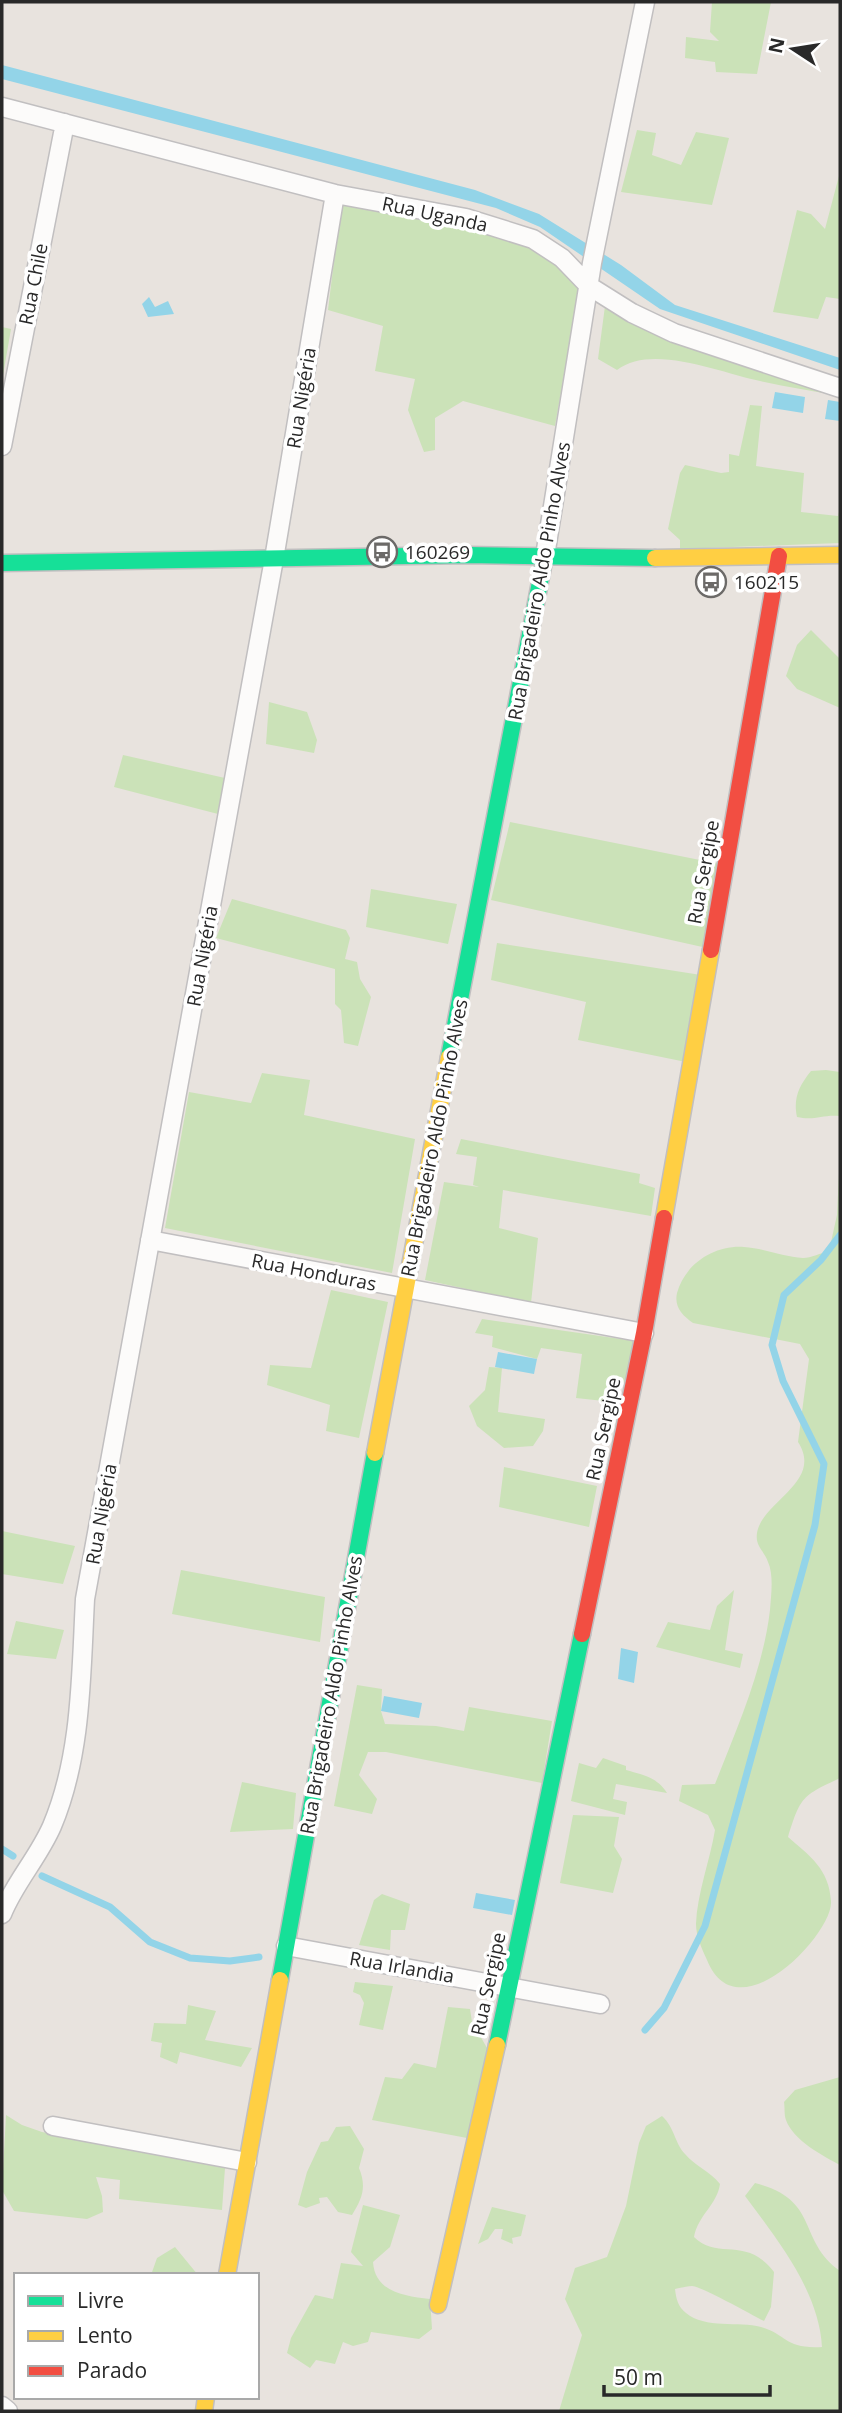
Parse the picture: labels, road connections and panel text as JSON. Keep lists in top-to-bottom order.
{
  "streets": {
    "street": [
      "Rua Uganda",
      "Rua Chile",
      "Rua Nigéria",
      "Rua Brigadeiro Aldo Pinho Alves",
      "Rua Sergipe",
      "Rua Honduras",
      "Rua Irlandia"
    ]
  },
  "crossings": [
    ["Rua Uganda", "Rua Chile"],
    ["Rua Uganda", "Rua Nigéria"],
    ["Rua Uganda", "Rua Brigadeiro Aldo Pinho Alves"],
    ["Rua Nigéria", "Rua Honduras"],
    ["Rua Brigadeiro Aldo Pinho Alves", "Rua Honduras"],
    ["Rua Brigadeiro Aldo Pinho Alves", "Rua Irlandia"],
    ["Rua Sergipe", "Rua Honduras"],
    ["Rua Sergipe", "Rua Irlandia"]
  ],
  "places": {
    "bus stop": ["160269", "160215"]
  },
  "legend": ["Livre", "Lento", "Parado"],
  "scale_bar": "50 m",
  "north": "left"
}
